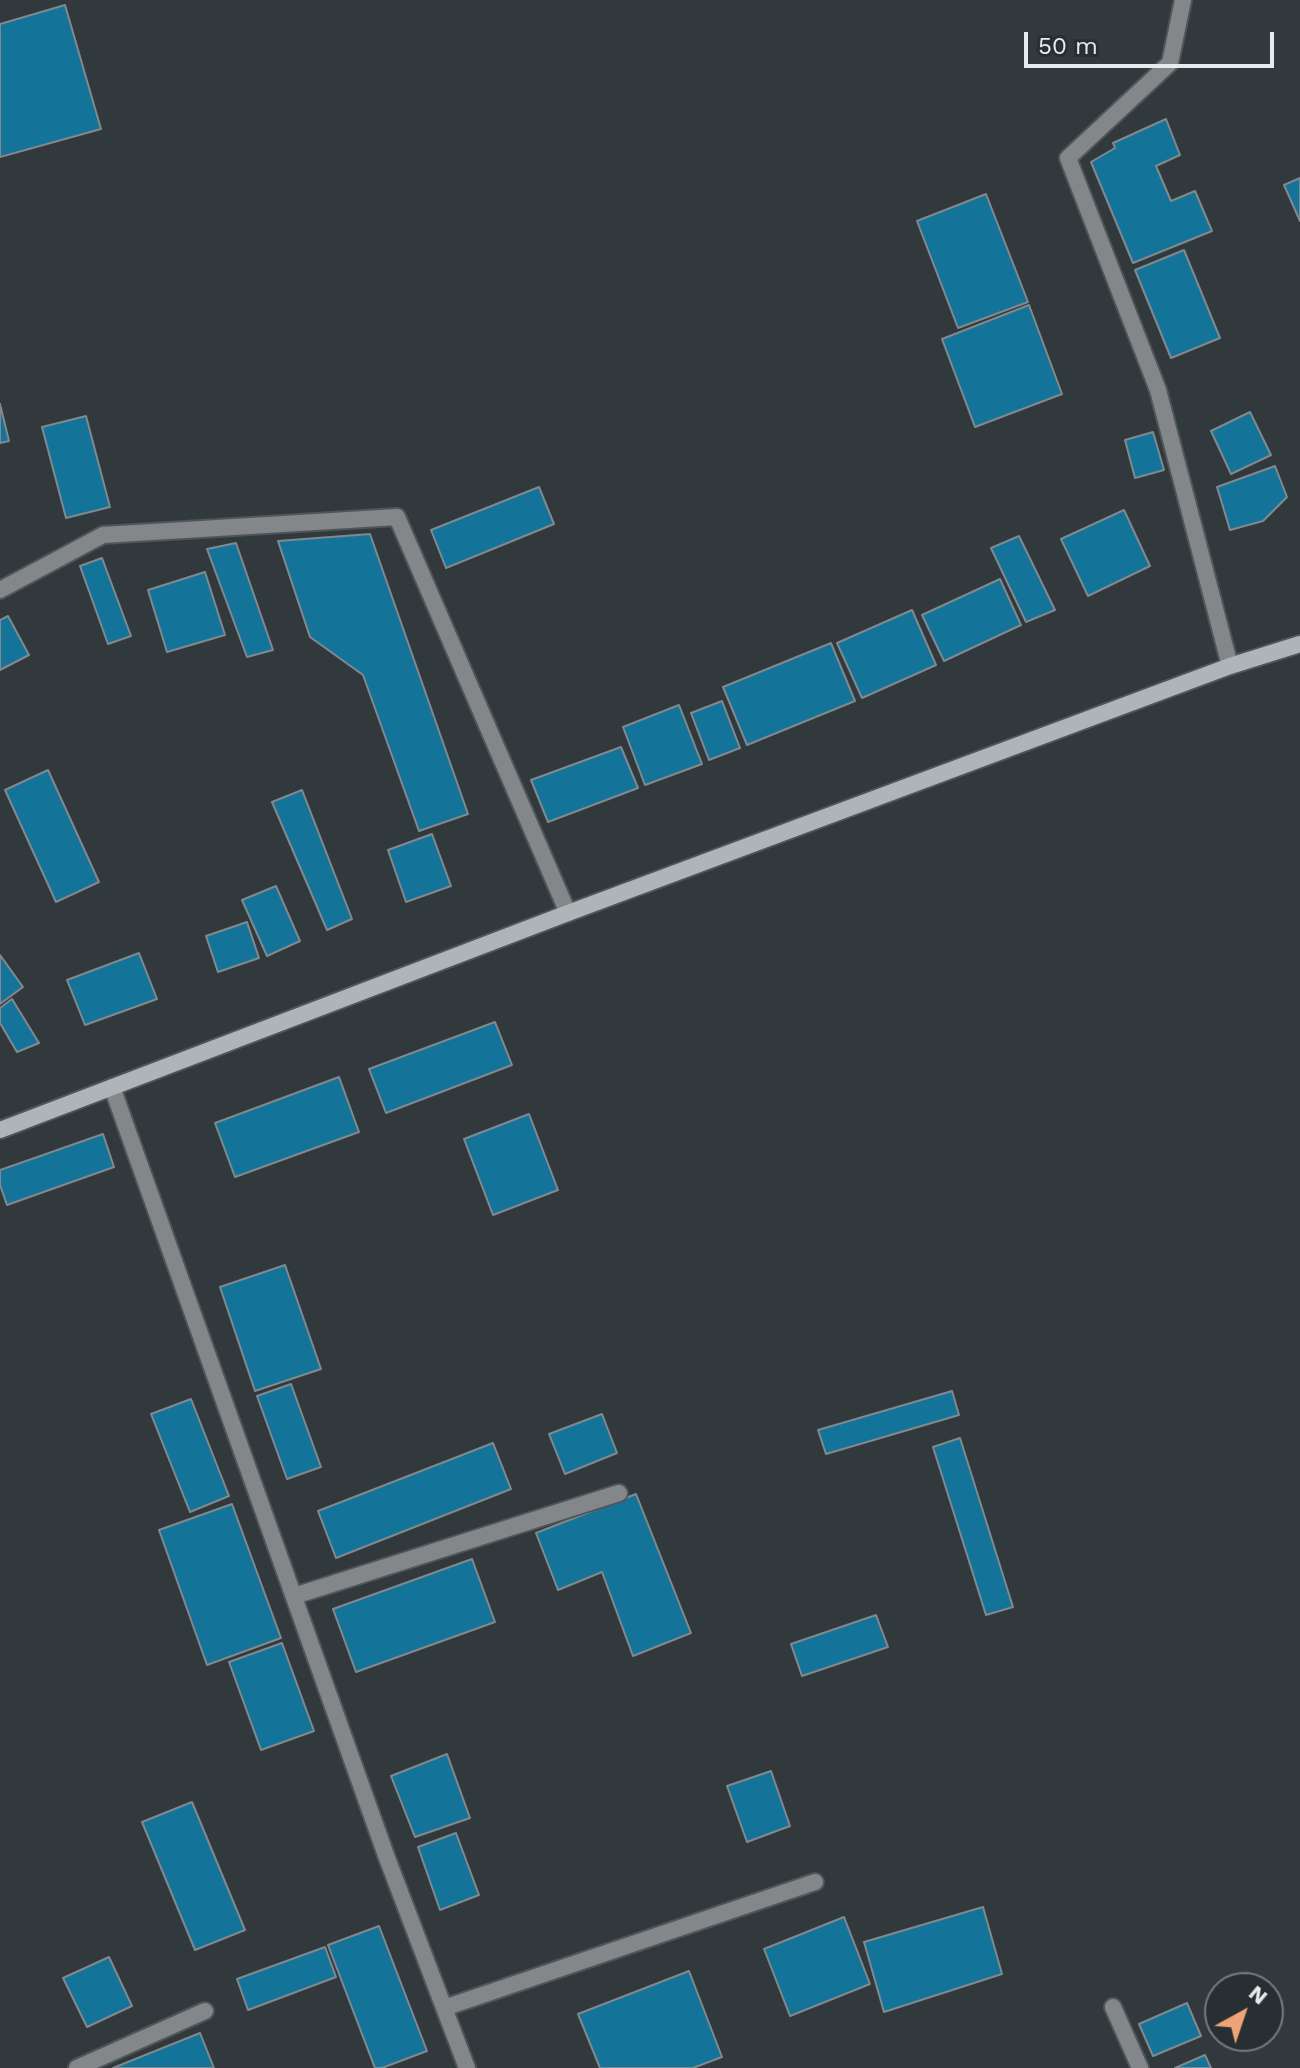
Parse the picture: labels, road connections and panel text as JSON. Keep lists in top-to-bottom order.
{
  "scale_bar": "50 m",
  "north": "top right"
}
